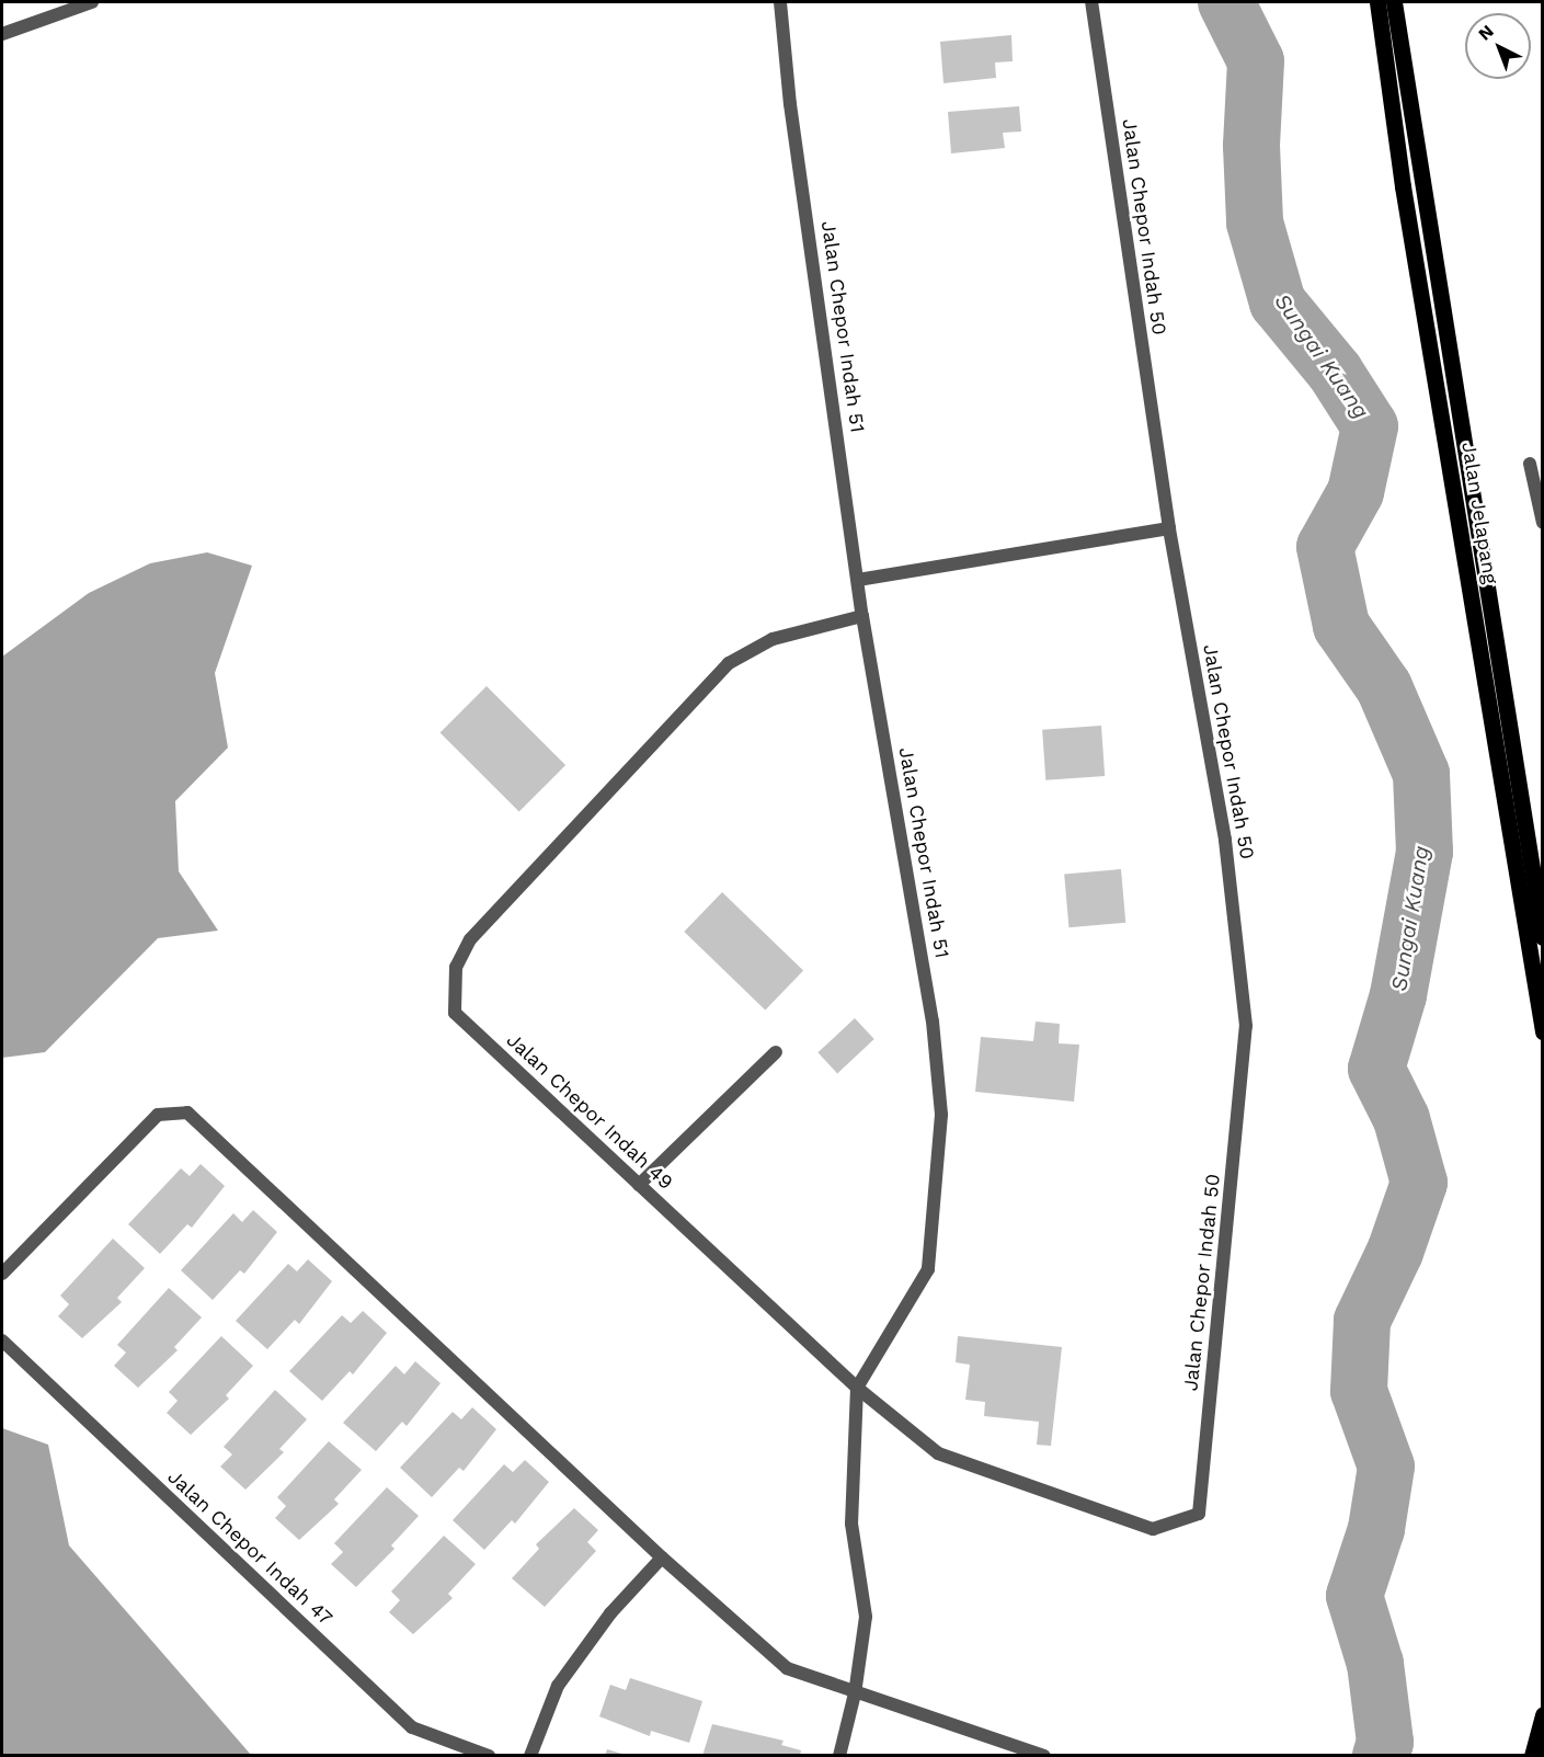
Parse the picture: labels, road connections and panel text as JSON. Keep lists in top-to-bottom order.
{
  "streets": {
    "main road": ["Jalan Jelapang"],
    "street": [
      "Jalan Chepor Indah 50",
      "Jalan Chepor Indah 51",
      "Jalan Chepor Indah 49",
      "Jalan Chepor Indah 47"
    ]
  },
  "crossings": [
    ["Jalan Chepor Indah 50", "Jalan Chepor Indah 49"],
    ["Jalan Chepor Indah 51", "Jalan Chepor Indah 49"]
  ],
  "water": ["Sungai Kuang"],
  "north": "top left"
}
